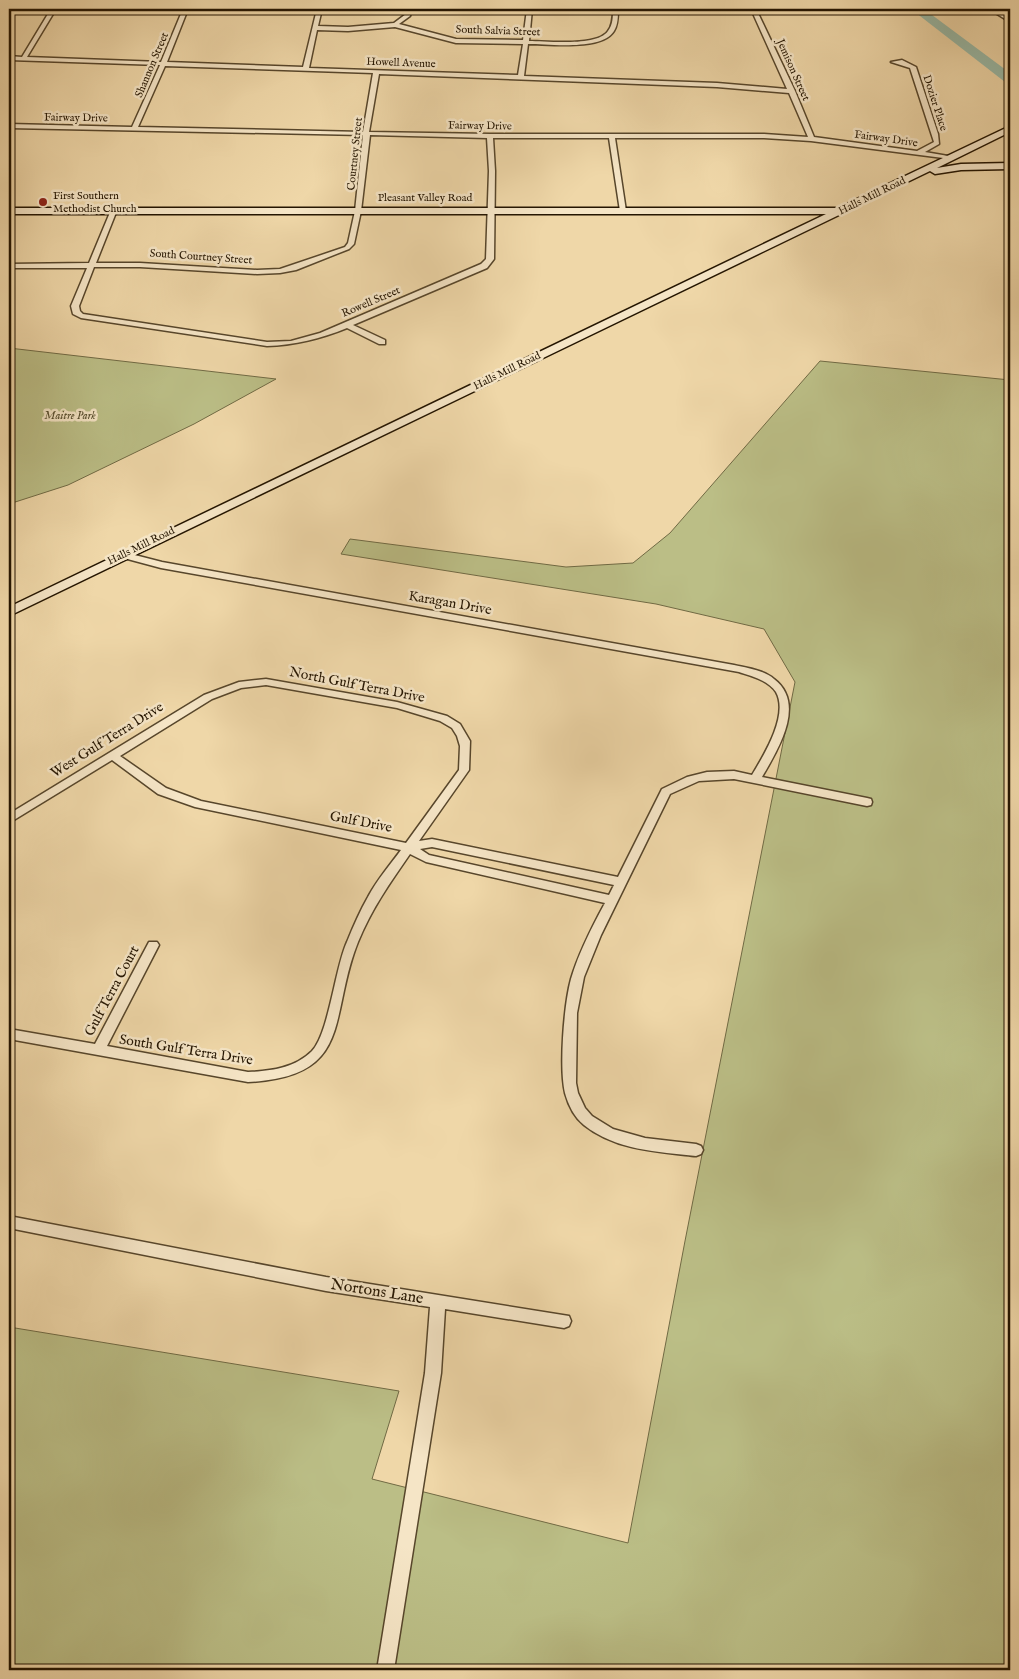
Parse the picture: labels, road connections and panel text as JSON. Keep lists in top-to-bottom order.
{
  "streets": {
    "street": [
      "South Salvia Street",
      "Howell Avenue",
      "Shannon Street",
      "Jemison Street",
      "Dozier Place",
      "Fairway Drive",
      "Courtney Street",
      "Halls Mill Road",
      "Pleasant Valley Road",
      "South Courtney Street",
      "Rowell Street",
      "Karagan Drive",
      "North Gulf Terra Drive",
      "West Gulf Terra Drive",
      "Gulf Drive",
      "Gulf Terra Court",
      "South Gulf Terra Drive",
      "Nortons Lane"
    ]
  },
  "crossings": [
    ["Howell Avenue", "Shannon Street"],
    ["Howell Avenue", "Jemison Street"],
    ["Howell Avenue", "Courtney Street"],
    ["Shannon Street", "Fairway Drive"],
    ["Jemison Street", "Fairway Drive"],
    ["Dozier Place", "Fairway Drive"],
    ["Fairway Drive", "Courtney Street"],
    ["Fairway Drive", "Halls Mill Road"],
    ["Fairway Drive", "Rowell Street"],
    ["Courtney Street", "Pleasant Valley Road"],
    ["Courtney Street", "South Courtney Street"],
    ["Halls Mill Road", "Pleasant Valley Road"],
    ["Halls Mill Road", "Karagan Drive"],
    ["Pleasant Valley Road", "South Courtney Street"],
    ["Pleasant Valley Road", "Rowell Street"],
    ["South Courtney Street", "Rowell Street"],
    ["North Gulf Terra Drive", "West Gulf Terra Drive"],
    ["North Gulf Terra Drive", "South Gulf Terra Drive"],
    ["West Gulf Terra Drive", "Gulf Drive"],
    ["Gulf Drive", "South Gulf Terra Drive"],
    ["Gulf Terra Court", "South Gulf Terra Drive"]
  ],
  "parks": ["Maitre Park"],
  "places": ["First Southern Methodist Church"]
}
